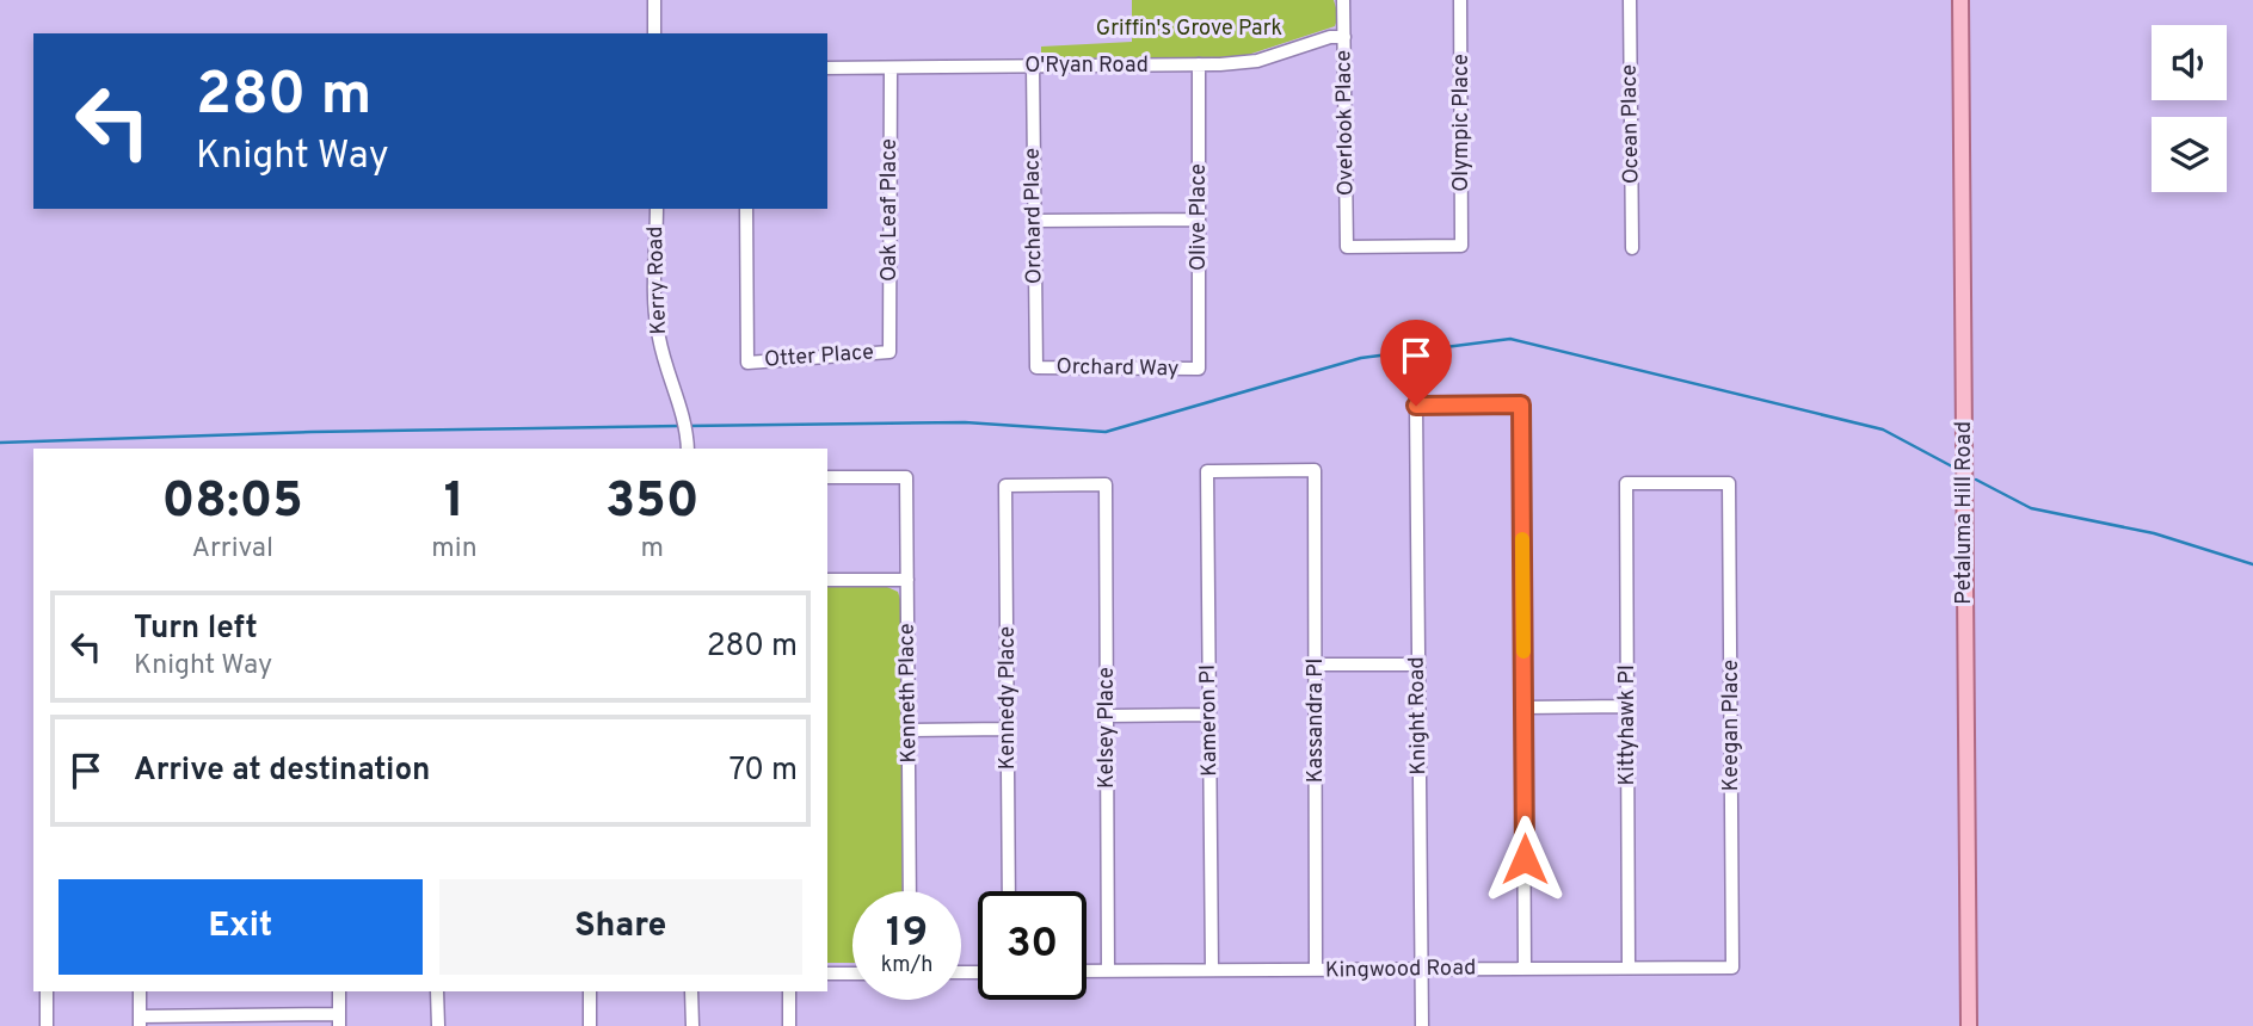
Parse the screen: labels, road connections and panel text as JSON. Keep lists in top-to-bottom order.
{
  "streets": {
    "main road": ["Petaluma Hill Road"],
    "street": [
      "O'Ryan Road",
      "Overlook Place",
      "Olympic Place",
      "Ocean Place",
      "Oak Leaf Place",
      "Orchard Place",
      "Olive Place",
      "Kerry Road",
      "Otter Place",
      "Orchard Way",
      "Kenneth Place",
      "Kennedy Place",
      "Knight Road",
      "Kameron Pl",
      "Kassandra Pl",
      "Kittyhawk Pl",
      "Keegan Place",
      "Kelsey Place",
      "Kingwood Road"
    ]
  },
  "crossings": [
    ["O'Ryan Road", "Overlook Place"],
    ["O'Ryan Road", "Oak Leaf Place"],
    ["O'Ryan Road", "Orchard Place"],
    ["O'Ryan Road", "Olive Place"],
    ["Overlook Place", "Olympic Place"],
    ["Oak Leaf Place", "Otter Place"],
    ["Orchard Place", "Orchard Way"],
    ["Olive Place", "Orchard Way"],
    ["Kennedy Place", "Kelsey Place"],
    ["Knight Road", "Kingwood Road"],
    ["Kameron Pl", "Kassandra Pl"],
    ["Kameron Pl", "Kingwood Road"],
    ["Kassandra Pl", "Kingwood Road"],
    ["Kittyhawk Pl", "Keegan Place"],
    ["Kittyhawk Pl", "Kingwood Road"],
    ["Keegan Place", "Kingwood Road"],
    ["Kelsey Place", "Kingwood Road"]
  ],
  "parks": ["Griffin's Grove Park"],
  "page": {
    "turn": ["280 m", "Knight Way"],
    "eta": [
      "08:05",
      "Arrival",
      "1",
      "min",
      "350",
      "m"
    ],
    "list": [
      {
        "name": "Turn left",
        "note": "Knight Way",
        "value": "280 m"
      },
      {
        "name": "Arrive at destination",
        "value": "70 m"
      }
    ],
    "buttons": ["Exit", "Share"],
    "speed": "19 km/h",
    "limit": "30"
  }
}
